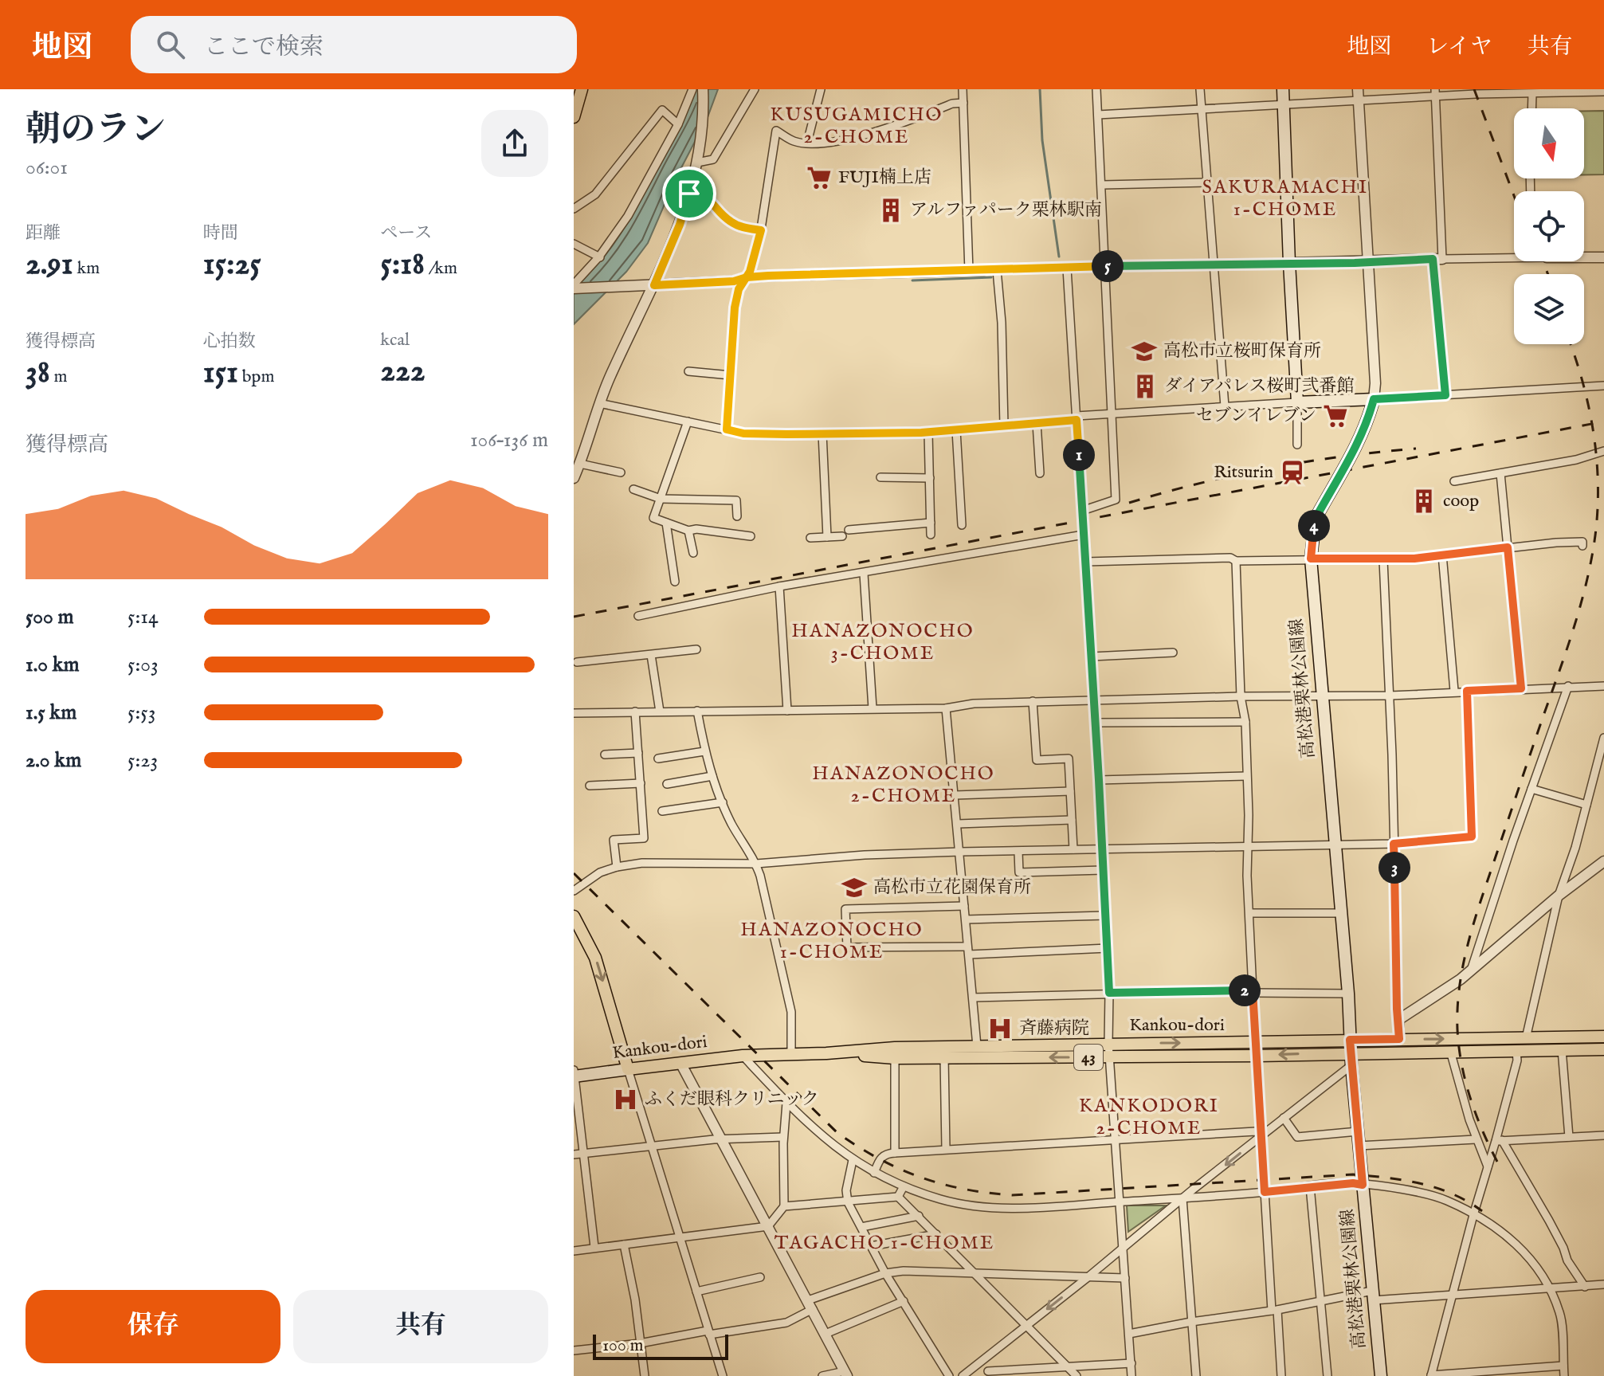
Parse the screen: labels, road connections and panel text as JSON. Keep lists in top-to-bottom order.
{
  "streets": {
    "main road": ["高松港栗林公園線", "Kankou-dori", "43"]
  },
  "crossings": [
    ["高松港栗林公園線", "Kankou-dori"]
  ],
  "districts": [
    "KUSUGAMICHO 2-CHOME",
    "SAKURAMACHI 1-CHOME",
    "HANAZONOCHO 3-CHOME",
    "HANAZONOCHO 2-CHOME",
    "HANAZONOCHO 1-CHOME",
    "KANKODORI 2-CHOME",
    "TAGACHO 1-CHOME"
  ],
  "places": {
    "supermarket": ["FUJI楠上店", "セブンイレブン"],
    "building": ["アルファパーク栗林駅南", "ダイアパレス桜町弐番館", "coop"],
    "school or university": ["高松市立桜町保育所", "高松市立花園保育所"],
    "station": ["Ritsurin"],
    "hospital": ["斉藤病院", "ふくだ眼科クリニック"]
  },
  "scale_bar": "100 m",
  "north": "bottom",
  "page": {
    "header": "地図",
    "search": "ここで検索",
    "nav": ["地図", "レイヤ", "共有"],
    "heading": ["朝のラン", "06:01"],
    "stats": [
      ["距離", "2.91 km"],
      ["時間", "15:25"],
      ["ペース", "5:18 /km"],
      ["獲得標高", "38 m"],
      ["心拍数", "151 bpm"],
      ["kcal", "222"]
    ],
    "pins": [
      "5",
      "1",
      "4",
      "3",
      "2"
    ],
    "chart": ["獲得標高", "106–136 m"],
    "list": [
      {
        "name": "500 m",
        "note": "5:14"
      },
      {
        "name": "1.0 km",
        "note": "5:03"
      },
      {
        "name": "1.5 km",
        "note": "5:53"
      },
      {
        "name": "2.0 km",
        "note": "5:23"
      }
    ],
    "buttons": ["保存", "共有"],
    "scale": "100 m"
  }
}
